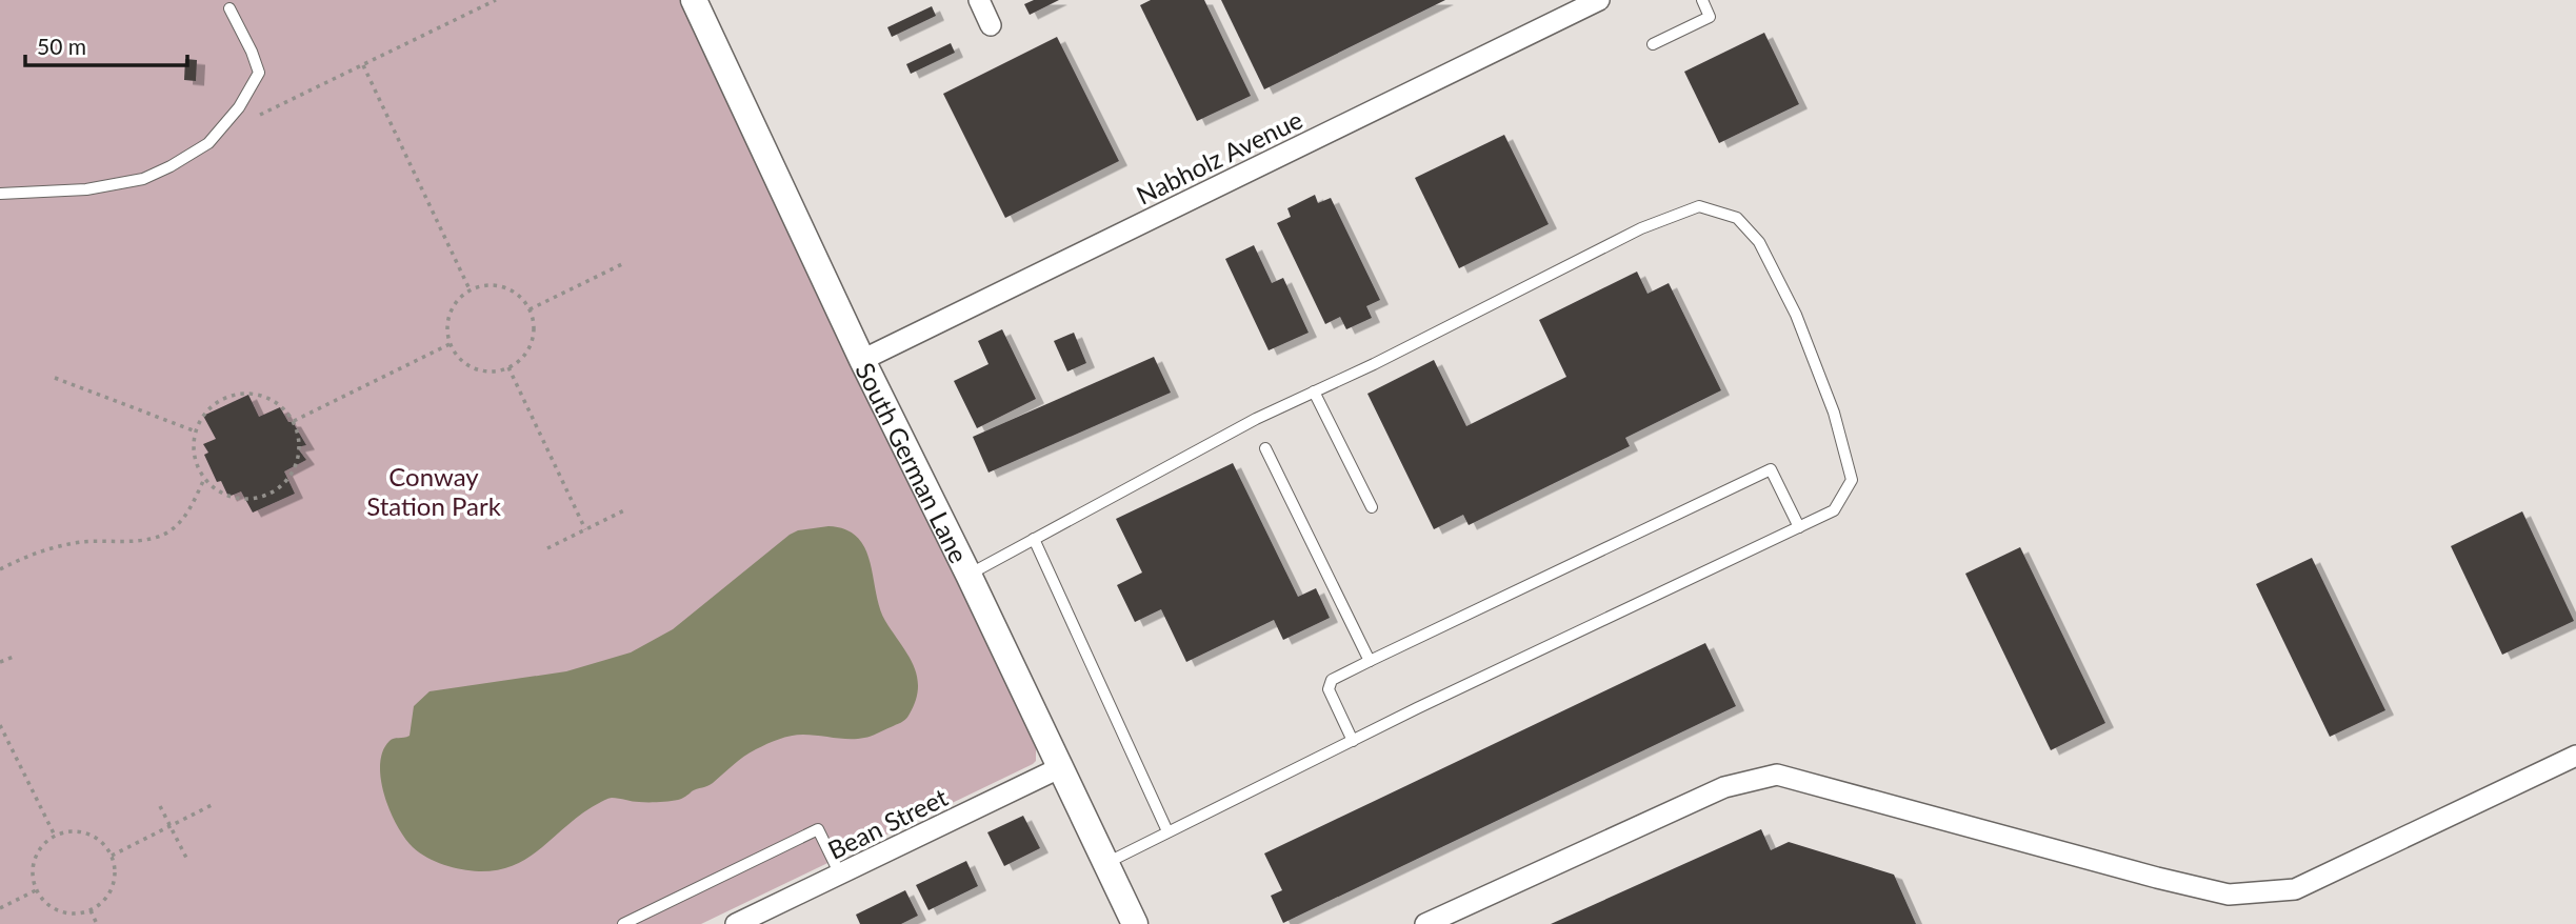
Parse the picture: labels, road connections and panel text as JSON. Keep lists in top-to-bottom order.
{
  "streets": {
    "street": ["Nabholz Avenue", "South German Lane", "Bean Street"]
  },
  "crossings": [
    ["Nabholz Avenue", "South German Lane"],
    ["South German Lane", "Bean Street"]
  ],
  "parks": ["Conway Station Park"],
  "scale_bar": "50 m"
}
